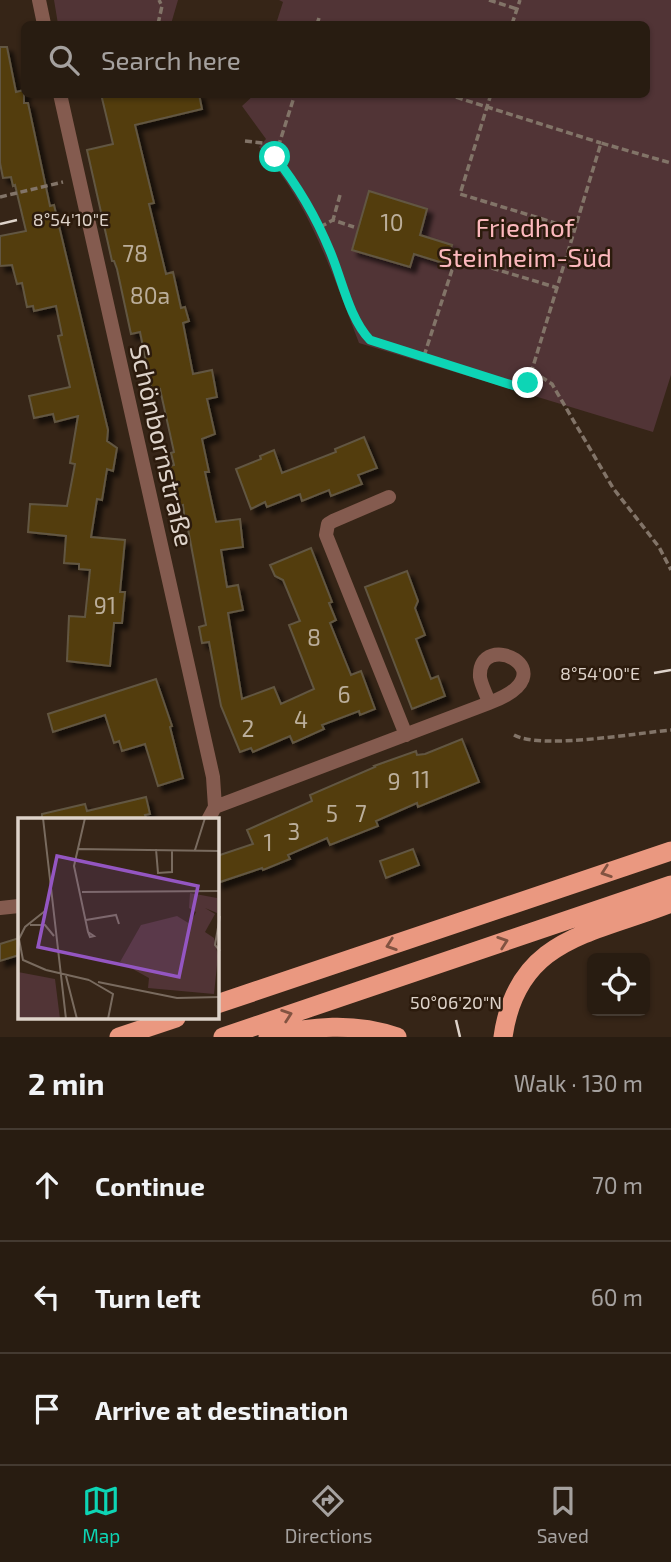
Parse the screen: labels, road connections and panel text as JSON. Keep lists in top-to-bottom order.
{
  "streets": {
    "street": ["Schönbornstraße"]
  },
  "parks": ["Friedhof Steinheim-Süd"],
  "house_numbers": [
    "10",
    "78",
    "80a",
    "91",
    "8",
    "6",
    "4",
    "2",
    "11",
    "9",
    "5",
    "7",
    "3",
    "1"
  ],
  "page": {
    "search": "Search here",
    "heading": ["2 min", "Walk · 130 m"],
    "list": [
      ["Continue", "70 m"],
      ["Turn left", "60 m"],
      "Arrive at destination"
    ],
    "nav": ["Map", "Directions", "Saved"]
  },
  "coordinates": ["8°54'10\"E", "8°54'00\"E", "50°06'20\"N"]
}
